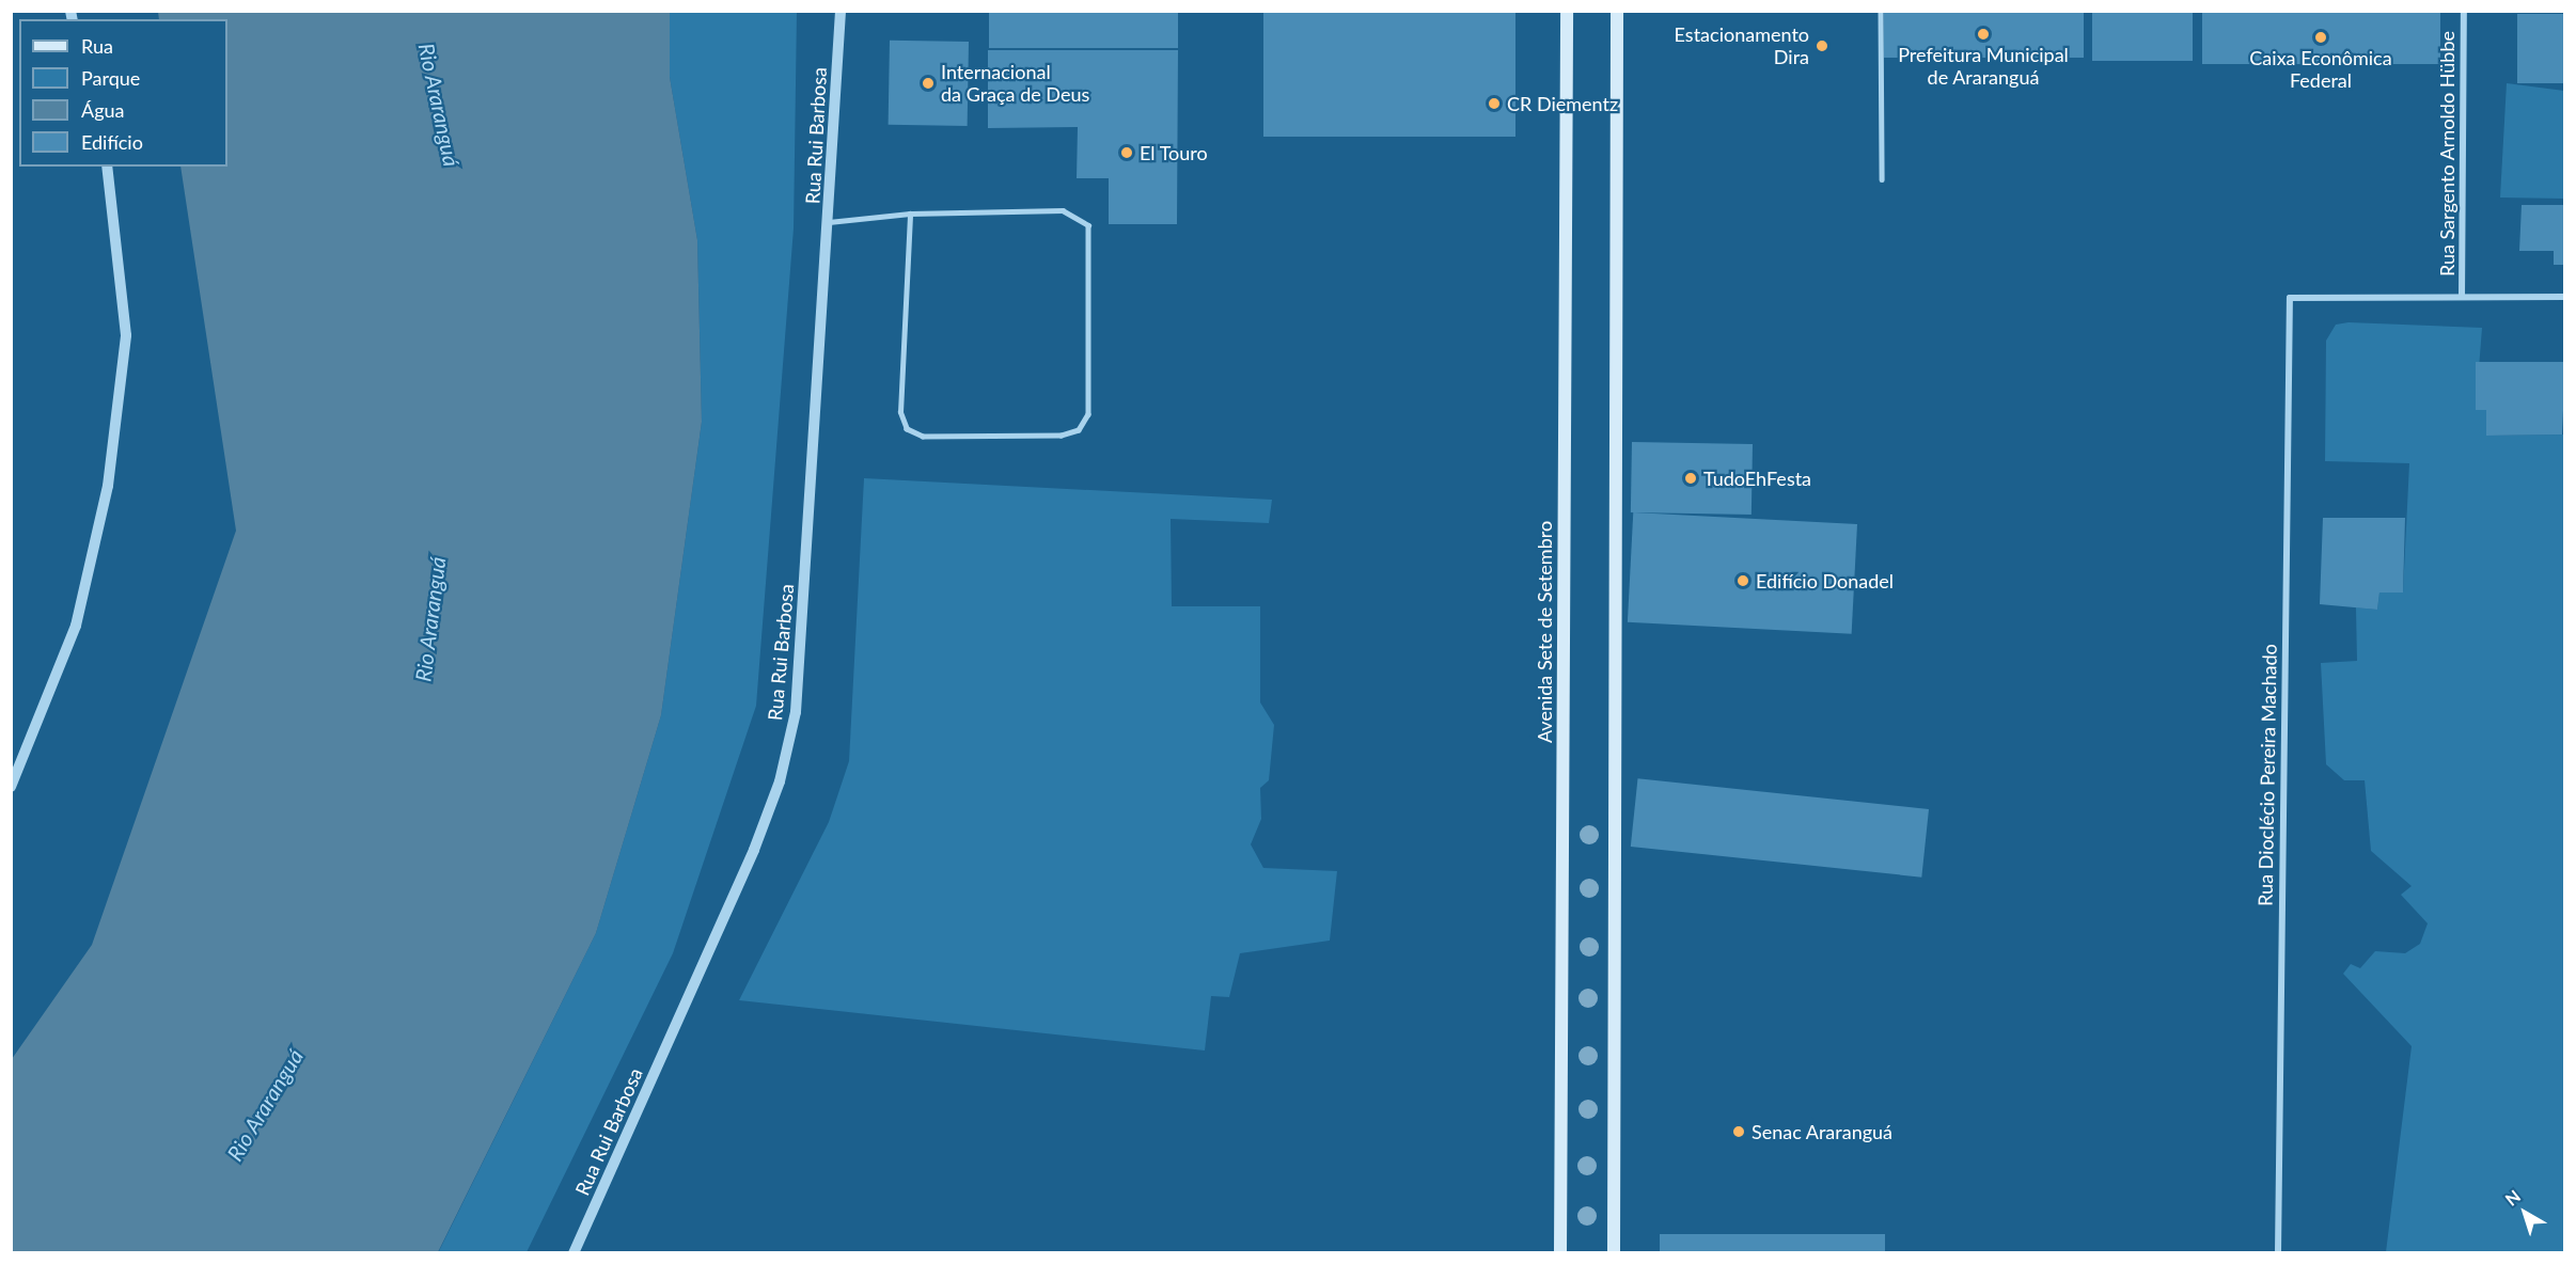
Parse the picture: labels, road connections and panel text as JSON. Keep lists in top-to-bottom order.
{
  "streets": {
    "main road": ["Avenida Sete de Setembro"],
    "street": ["Rua Rui Barbosa", "Rua Sargento Arnoldo Hübbe", "Rua Dioclécio Pereira Machado"]
  },
  "crossings": [
    ["Rua Sargento Arnoldo Hübbe", "Rua Dioclécio Pereira Machado"]
  ],
  "water": ["Rio Araranguá"],
  "places": [
    "Prefeitura Municipal de Araranguá",
    "Caixa Econômica Federal",
    "Estacionamento Dira",
    "Internacional da Graça de Deus",
    "CR Diementz",
    "El Touro",
    "TudoEhFesta",
    "Edifício Donadel",
    "Senac Araranguá"
  ],
  "legend": [
    "Rua",
    "Parque",
    "Água",
    "Edifício"
  ],
  "north": "top left"
}
